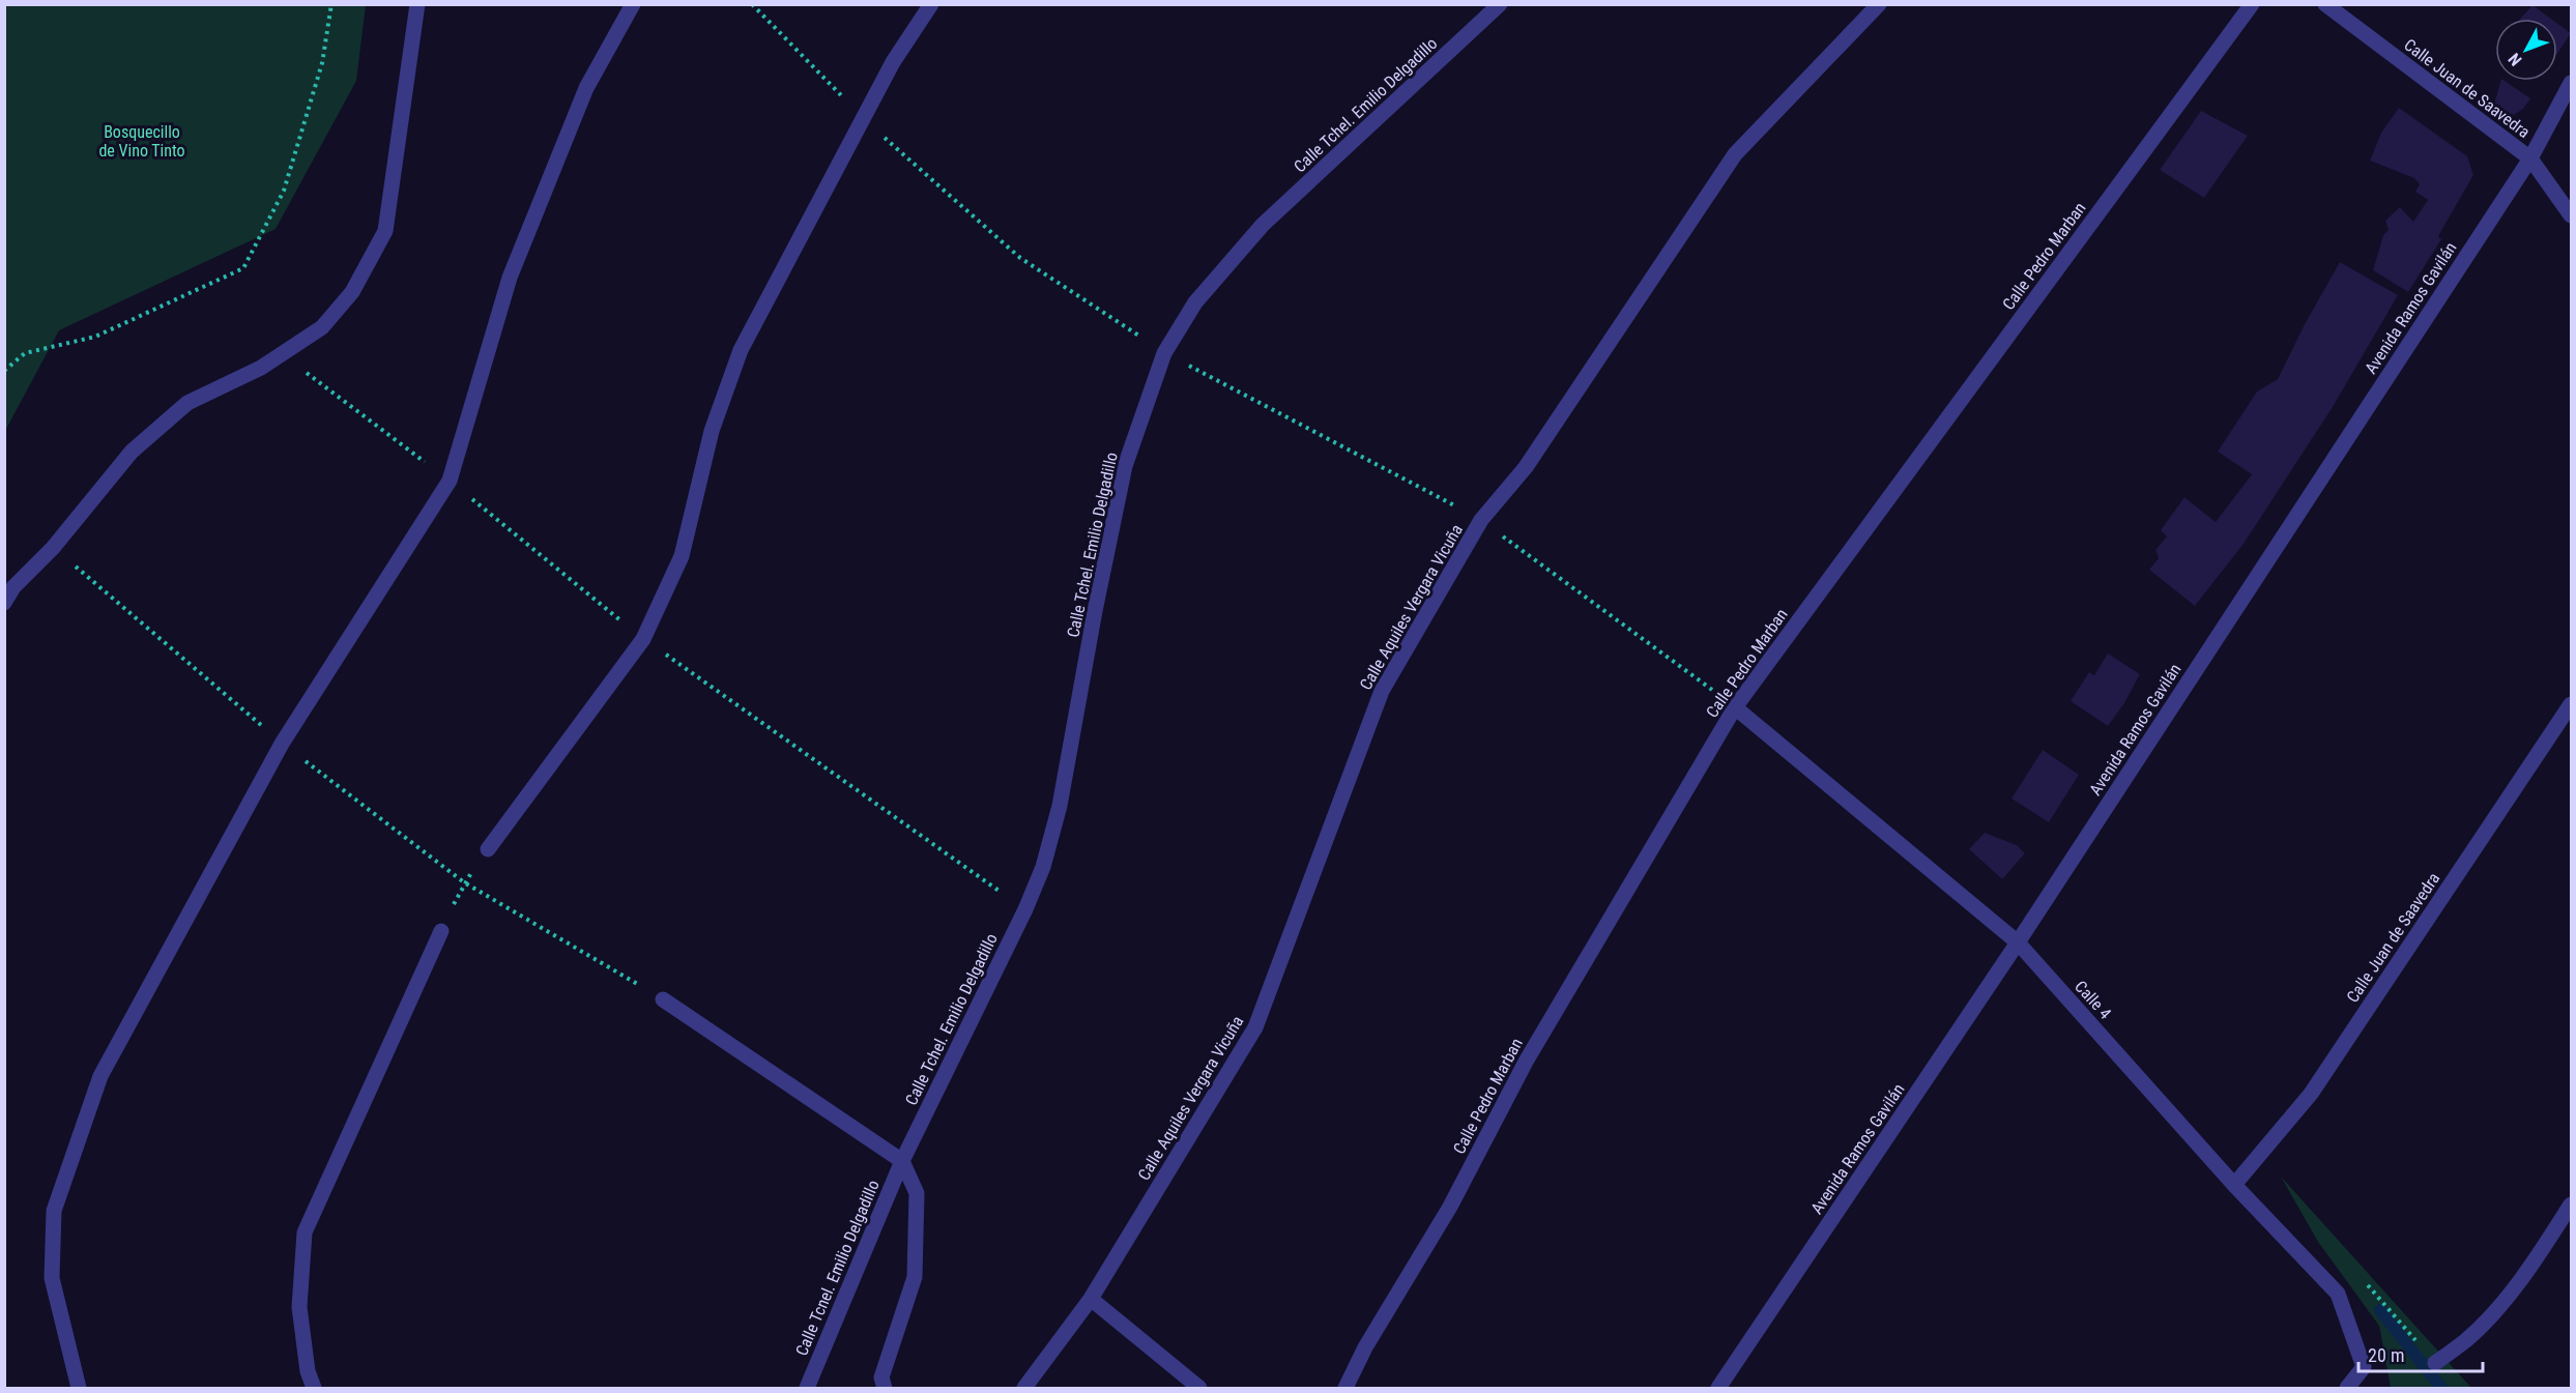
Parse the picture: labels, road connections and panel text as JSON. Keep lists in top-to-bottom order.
{
  "streets": {
    "street": [
      "Calle Juan de Saavedra",
      "Calle Tchel. Emilio Delgadillo",
      "Calle Pedro Marban",
      "Avenida Ramos Gavilán",
      "Calle Aquiles Vergara Vicuña",
      "Calle 4",
      "Calle Tcnel. Emilio Delgadillo"
    ]
  },
  "crossings": [
    ["Calle Juan de Saavedra", "Avenida Ramos Gavilán"],
    ["Calle Juan de Saavedra", "Calle 4"],
    ["Calle Tchel. Emilio Delgadillo", "Calle Tcnel. Emilio Delgadillo"],
    ["Calle Pedro Marban", "Calle 4"],
    ["Avenida Ramos Gavilán", "Calle 4"]
  ],
  "parks": ["Bosquecillo de Vino Tinto"],
  "scale_bar": "20 m",
  "north": "bottom left"
}
